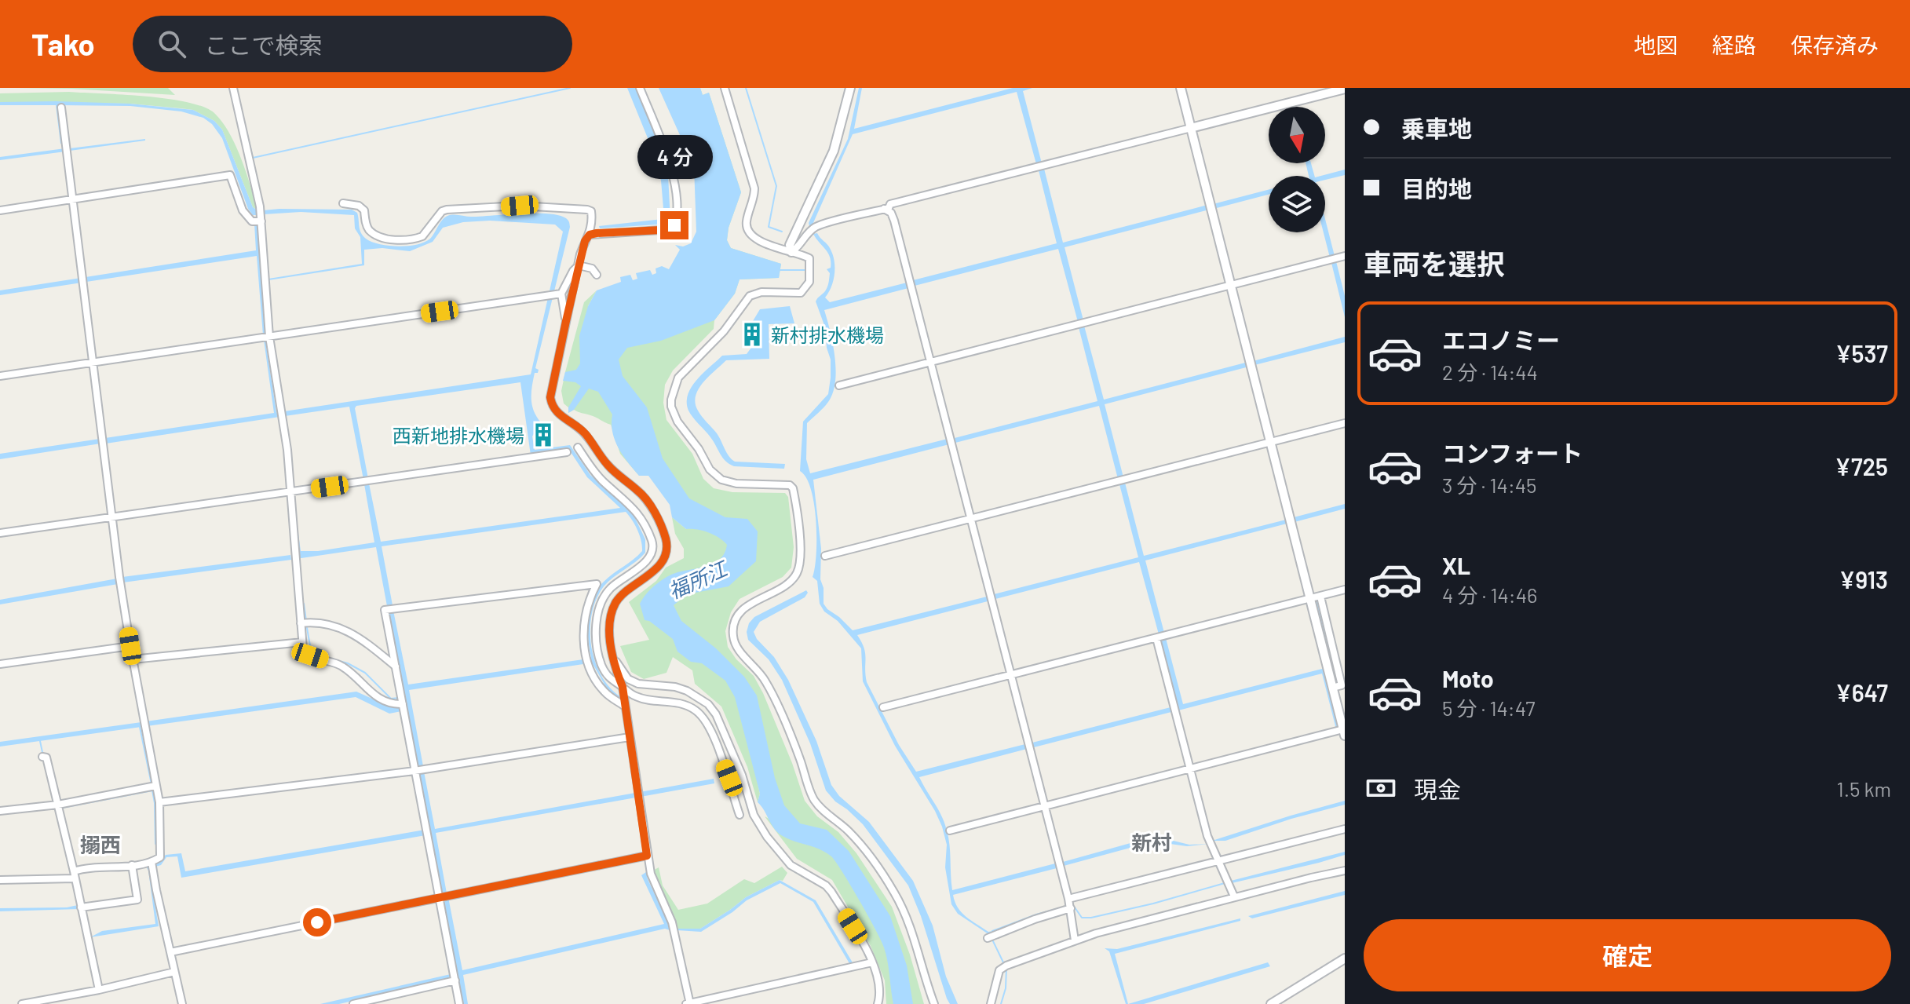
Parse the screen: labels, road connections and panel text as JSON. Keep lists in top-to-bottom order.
{
  "districts": ["新村", "搦西"],
  "water": ["福所江"],
  "places": {
    "building": ["新村排水機場", "西新地排水機場"]
  },
  "north": "bottom",
  "page": {
    "header": "Tako",
    "search": "ここで検索",
    "nav": ["地図", "経路", "保存済み"],
    "banner": ["乗車地", "目的地"],
    "bubble": "4 分",
    "heading": "車両を選択",
    "list": [
      {
        "name": "エコノミー",
        "note": "2 分 · 14:44",
        "value": "¥537"
      },
      {
        "name": "コンフォート",
        "note": "3 分 · 14:45",
        "value": "¥725"
      },
      {
        "name": "XL",
        "note": "4 分 · 14:46",
        "value": "¥913"
      },
      {
        "name": "Moto",
        "note": "5 分 · 14:47",
        "value": "¥647"
      }
    ],
    "pay": ["現金", "1.5 km"],
    "buttons": "確定"
  }
}
